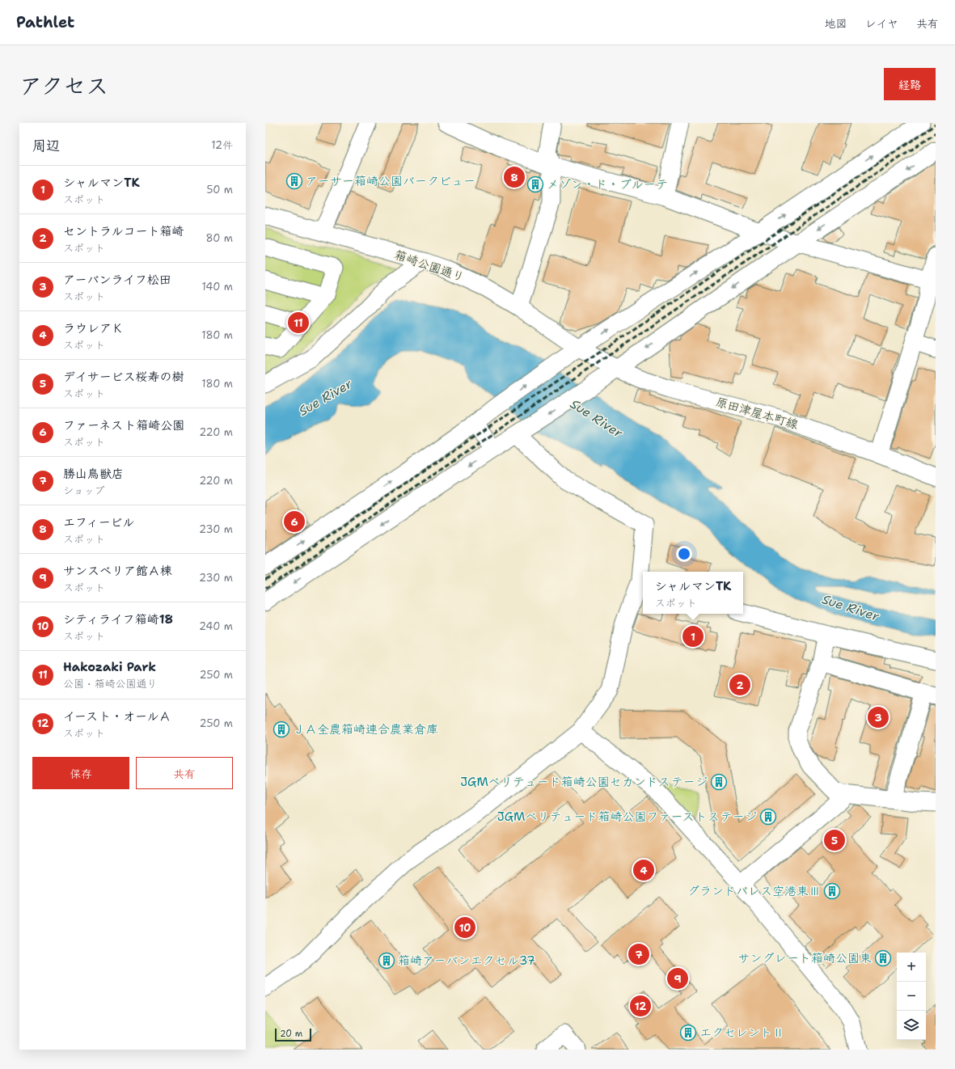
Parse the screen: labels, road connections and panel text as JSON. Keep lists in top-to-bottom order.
{
  "streets": {
    "street": ["箱崎公園通り", "原田津屋本町線"]
  },
  "crossings": [
    ["箱崎公園通り", "原田津屋本町線"]
  ],
  "water": ["Sue River"],
  "places": {
    "building": [
      "アーサー箱崎公園パークビュー",
      "メゾン・ド・ブルーテ",
      "ＪＡ全農箱崎連合農業倉庫",
      "JGMベリテュード箱崎公園セカンドステージ",
      "JGMベリテュード箱崎公園ファーストステージ",
      "グランドパレス空港東Ⅲ",
      "サングレート箱崎公園東",
      "箱崎アーバンエクセル37",
      "エクセレントⅡ"
    ]
  },
  "scale_bar": "20 m",
  "page": {
    "header": "Pathlet",
    "nav": ["地図", "レイヤ", "共有"],
    "title": "アクセス",
    "buttons": [
      "経路",
      ["保存", "共有"]
    ],
    "heading": ["周辺", "12件"],
    "list": [
      {
        "mark": "1",
        "name": "シャルマンTK",
        "note": "スポット",
        "value": "50 m"
      },
      {
        "mark": "2",
        "name": "セントラルコート箱崎",
        "note": "スポット",
        "value": "80 m"
      },
      {
        "mark": "3",
        "name": "アーバンライフ松田",
        "note": "スポット",
        "value": "140 m"
      },
      {
        "mark": "4",
        "name": "ラウレアＫ",
        "note": "スポット",
        "value": "180 m"
      },
      {
        "mark": "5",
        "name": "デイサービス桜寿の樹",
        "note": "スポット",
        "value": "180 m"
      },
      {
        "mark": "6",
        "name": "ファーネスト箱崎公園",
        "note": "スポット",
        "value": "220 m"
      },
      {
        "mark": "7",
        "name": "勝山鳥獣店",
        "note": "ショップ",
        "value": "220 m"
      },
      {
        "mark": "8",
        "name": "エフィービル",
        "note": "スポット",
        "value": "230 m"
      },
      {
        "mark": "9",
        "name": "サンスベリア館Ａ棟",
        "note": "スポット",
        "value": "230 m"
      },
      {
        "mark": "10",
        "name": "シティライフ箱崎18",
        "note": "スポット",
        "value": "240 m"
      },
      {
        "mark": "11",
        "name": "Hakozaki Park",
        "note": "公園 · 箱崎公園通り",
        "value": "250 m"
      },
      {
        "mark": "12",
        "name": "イースト・オールＡ",
        "note": "スポット",
        "value": "250 m"
      }
    ],
    "pins": [
      "8",
      "11",
      "6",
      "1",
      "2",
      "3",
      "5",
      "4",
      "10",
      "7",
      "9",
      "12"
    ],
    "popup": ["シャルマンTK", "スポット"],
    "map_buttons": ["+", "−"],
    "scale": "20 m"
  }
}
